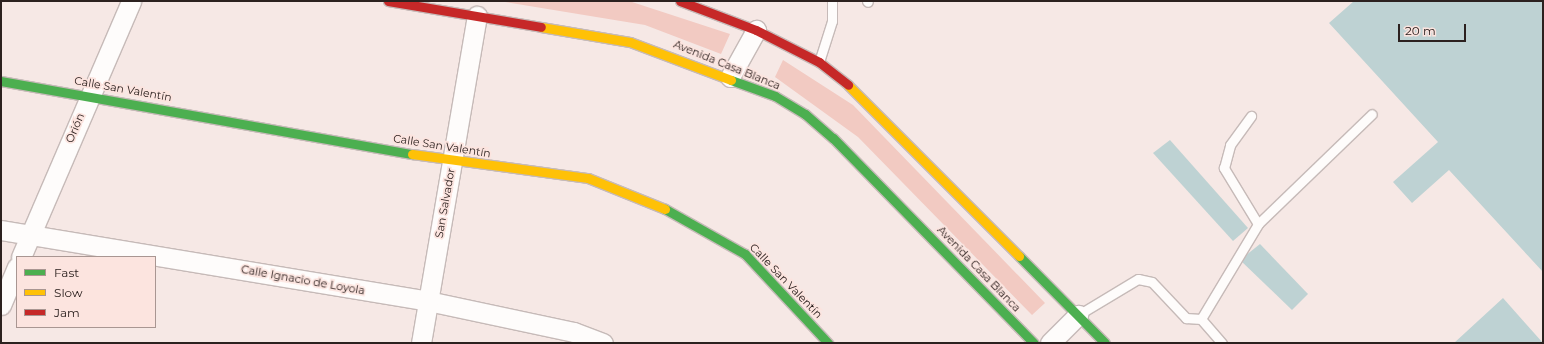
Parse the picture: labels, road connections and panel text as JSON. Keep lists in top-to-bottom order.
{
  "streets": {
    "street": [
      "Avenida Casa Blanca",
      "Calle San Valentín",
      "Orión",
      "San Salvador",
      "Calle Ignacio de Loyola"
    ]
  },
  "crossings": [
    ["Avenida Casa Blanca", "San Salvador"],
    ["Calle San Valentín", "Orión"],
    ["Calle San Valentín", "San Salvador"],
    ["Orión", "Calle Ignacio de Loyola"],
    ["San Salvador", "Calle Ignacio de Loyola"]
  ],
  "legend": ["Fast", "Slow", "Jam"],
  "scale_bar": "20 m"
}
